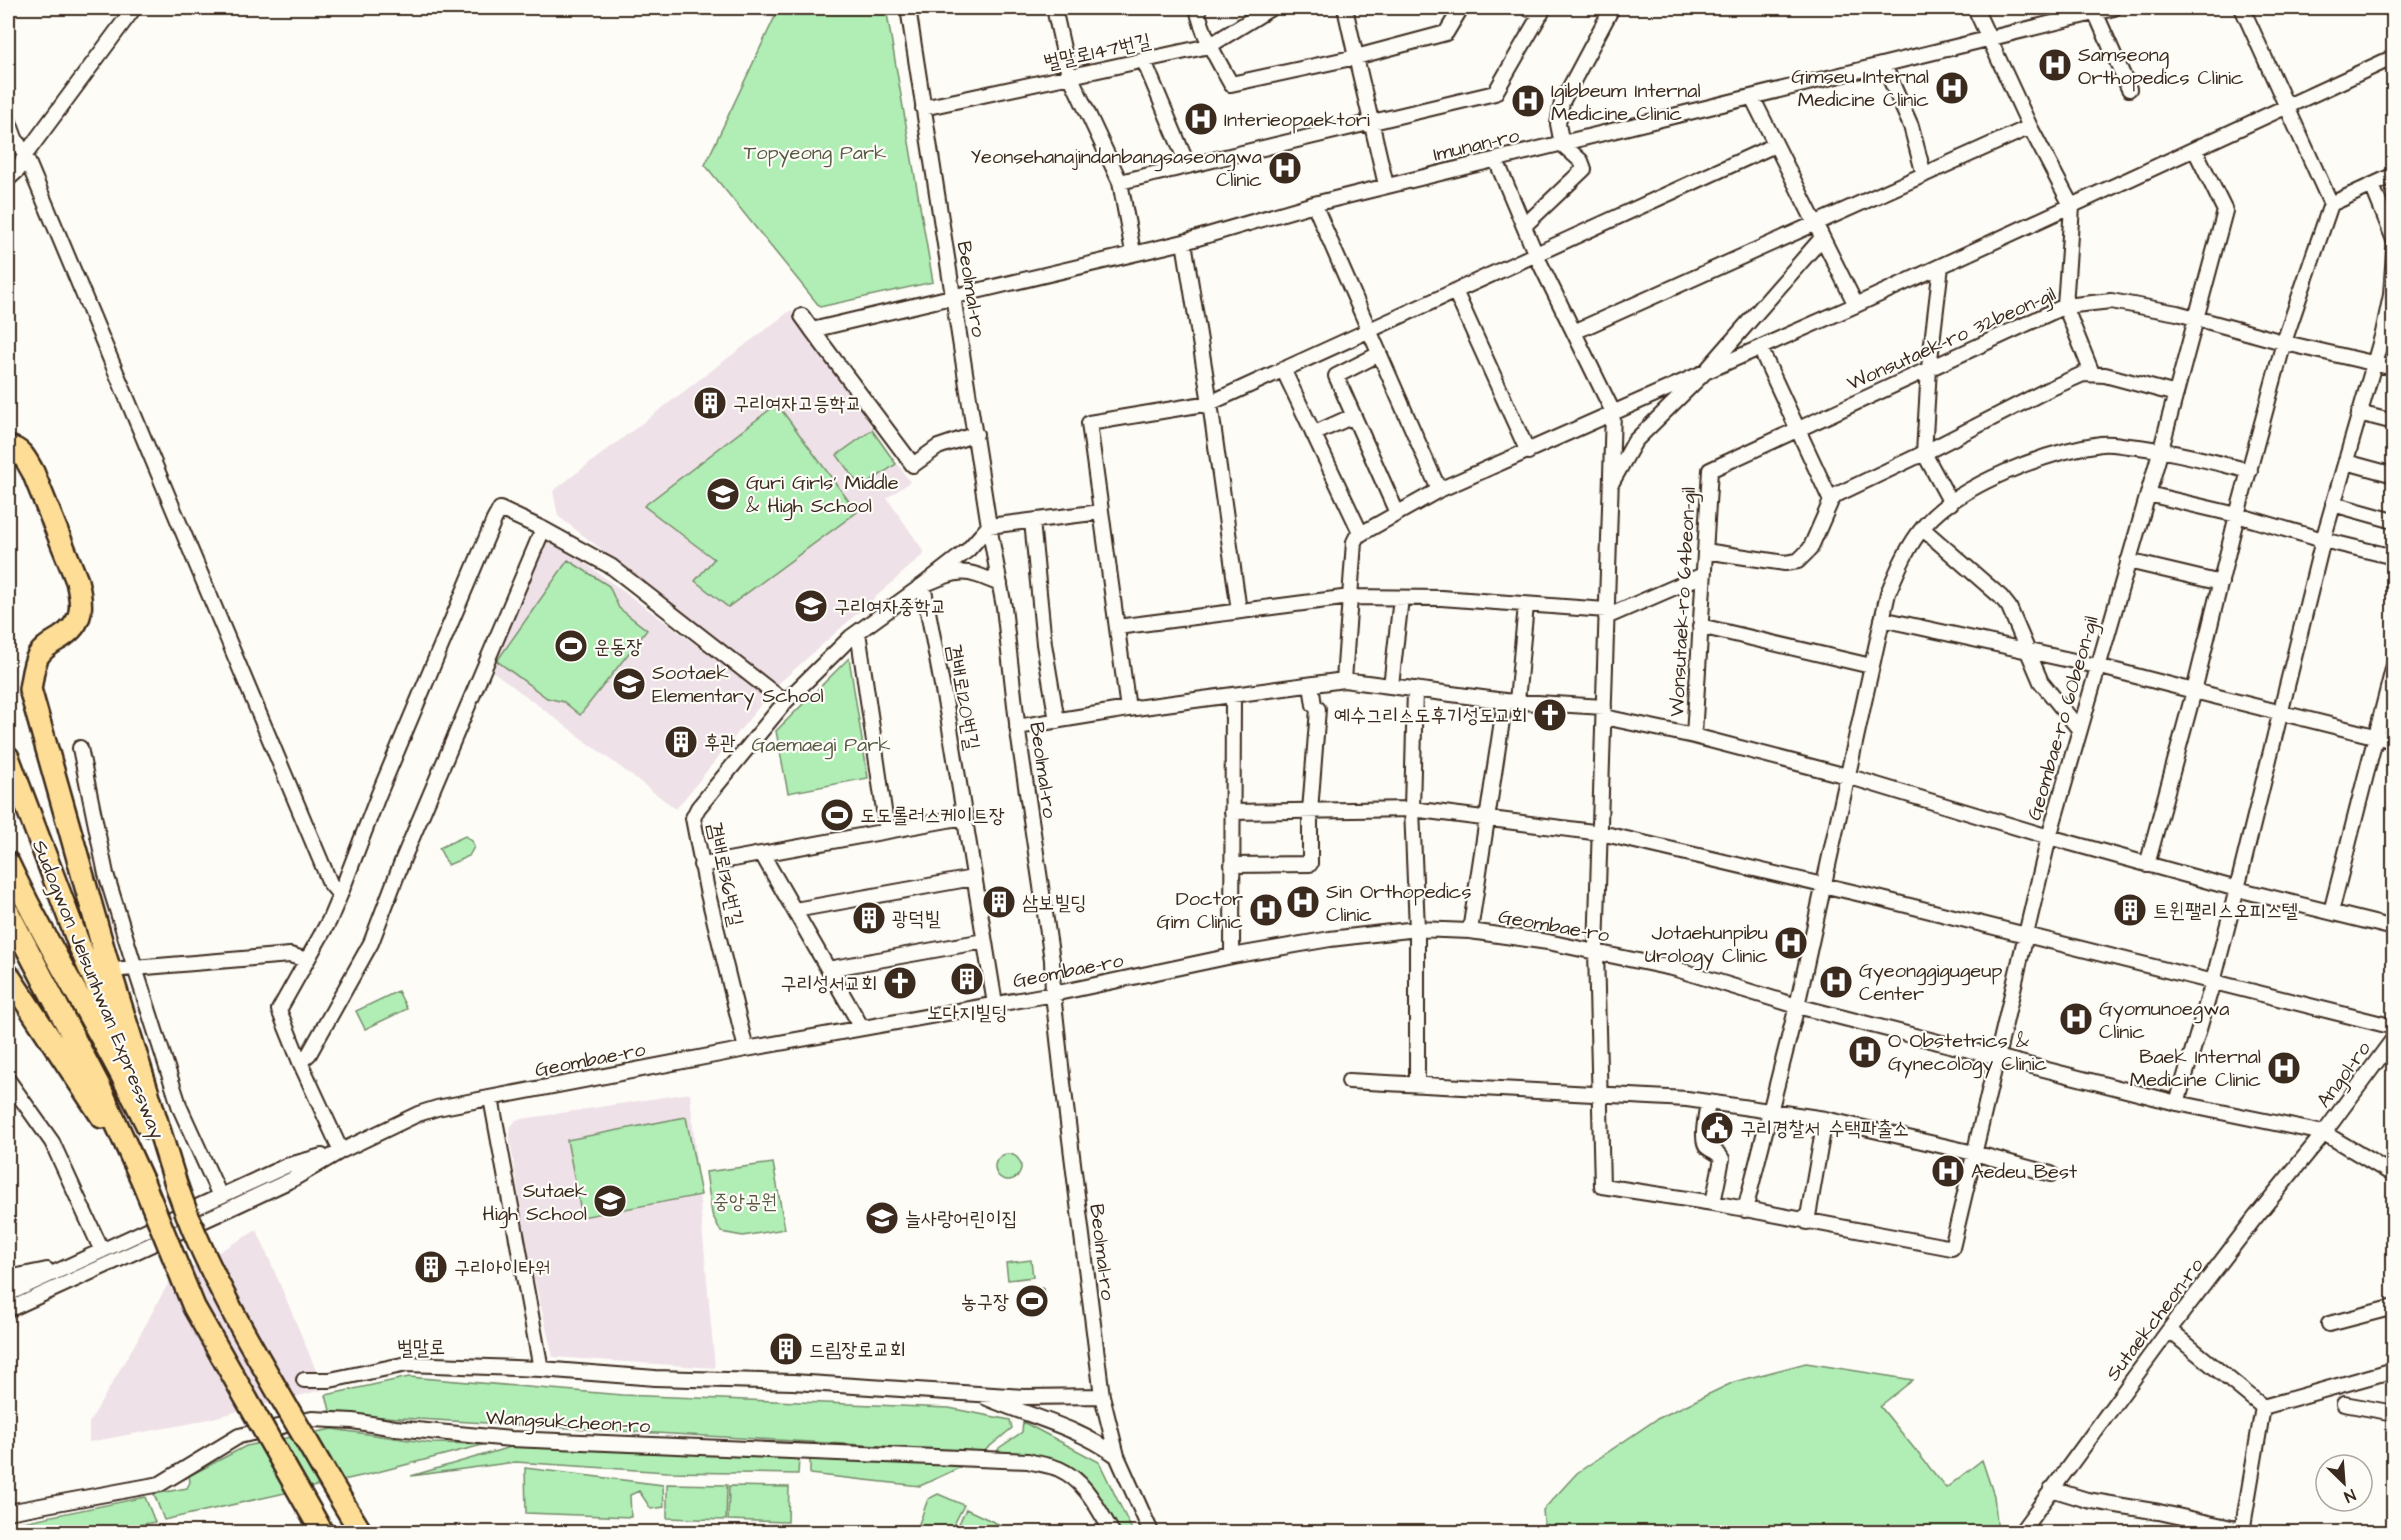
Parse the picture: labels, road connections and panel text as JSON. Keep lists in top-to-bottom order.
{
  "streets": {
    "highway": ["Sudogwon Je1sunhwan Expressway"],
    "street": [
      "벌말로147번길",
      "Imunan-ro",
      "Beolmal-ro",
      "Wonsutaek-ro 32beon-gil",
      "Wonsutaek-ro 64beon-gil",
      "겸배로120번길",
      "Geombae-ro 60beon-gil",
      "겸배로136번길",
      "Geombae-ro",
      "Angol-ro",
      "Sutaekcheon-ro",
      "벌말로",
      "Wangsukcheon-ro"
    ]
  },
  "crossings": [
    ["벌말로147번길", "Beolmal-ro"],
    ["Imunan-ro", "Beolmal-ro"],
    ["Beolmal-ro", "Geombae-ro"],
    ["Beolmal-ro", "벌말로"],
    ["Wonsutaek-ro 32beon-gil", "Wonsutaek-ro 64beon-gil"],
    ["Wonsutaek-ro 32beon-gil", "Geombae-ro 60beon-gil"],
    ["겸배로120번길", "겸배로136번길"],
    ["겸배로120번길", "Geombae-ro"],
    ["Geombae-ro 60beon-gil", "Geombae-ro"],
    ["겸배로136번길", "Geombae-ro"],
    ["Geombae-ro", "Angol-ro"],
    ["Geombae-ro", "Sutaekcheon-ro"],
    ["Angol-ro", "Sutaekcheon-ro"]
  ],
  "parks": ["Topyeong Park", "Gaemaegi Park", "중앙공원"],
  "places": {
    "hospital": [
      "Samseong Orthopedics Clinic",
      "Gimseu Internal Medicine Clinic",
      "Igibbeum Internal Medicine Clinic",
      "Interieopaektori",
      "Yeonsehanajindanbangsaseongwa Clinic",
      "Sin Orthopedics Clinic",
      "Doctor Gim Clinic",
      "Jotaehunpibu Urology Clinic",
      "Gyeonggigugeup Center",
      "Gyomunoegwa Clinic",
      "O Obstetrics & Gynecology Clinic",
      "Baek Internal Medicine Clinic",
      "Aedeu Best"
    ],
    "building": [
      "구리여자고등학교",
      "후관",
      "삼보빌딩",
      "트윈팰리스오피스텔",
      "광덕빌",
      "노다지빌딩",
      "구리아이타워",
      "드림장로교회"
    ],
    "school or university": [
      "Guri Girls' Middle & High School",
      "구리여자중학교",
      "Sootaek Elementary School",
      "Sutaek High School",
      "늘사랑어린이집"
    ],
    "sports": ["운동장", "도도롤러스케이트장", "농구장"],
    "church": ["예수그리스도후기성도교회", "구리성서교회"],
    "public building": ["구리경찰서 수택파출소"]
  },
  "north": "bottom right"
}
